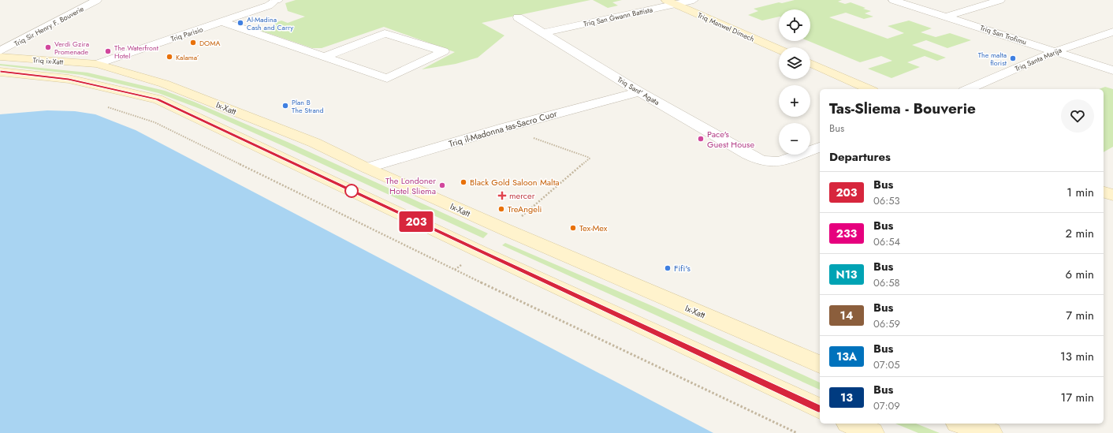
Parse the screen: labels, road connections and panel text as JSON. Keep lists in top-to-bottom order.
{
  "streets": {
    "main road": ["Triq Manwel Dimech", "Triq ix-Xatt", "Ix-Xatt"],
    "street": [
      "Triq San Ġwann Battista",
      "Triq Sir Henry F. Bouverie",
      "Triq Parisio",
      "Triq San Trofimu",
      "Triq Santa Marija",
      "Triq Sant' Agata",
      "Triq il-Madonna tas-Sacro Cuor"
    ]
  },
  "crossings": [
    ["Triq San Ġwann Battista", "Triq Manwel Dimech"],
    ["Triq San Ġwann Battista", "Triq Sant' Agata"],
    ["Triq Parisio", "Triq ix-Xatt"],
    ["Triq Parisio", "Ix-Xatt"],
    ["Triq San Trofimu", "Triq Santa Marija"],
    ["Triq ix-Xatt", "Ix-Xatt"],
    ["Triq Sant' Agata", "Triq il-Madonna tas-Sacro Cuor"],
    ["Ix-Xatt", "Triq il-Madonna tas-Sacro Cuor"]
  ],
  "places": {
    "other": [
      "Al-Madina Cash and Carry",
      "DOMA",
      "Verdi Gzira Promenade",
      "The Waterfront Hotel",
      "Kalama’",
      "The malta florist",
      "Plan B The Strand",
      "Pace's Guest House",
      "Black Gold Saloon Malta",
      "The Londoner Hotel Sliema",
      "TreAngeli",
      "Tex-Mex",
      "Fifi's"
    ],
    "health": ["mercer"]
  },
  "lines": ["bus line 203"],
  "page": {
    "on_map": "203",
    "map_buttons": ["+", "−"],
    "heading": [
      ["Tas-Sliema - Bouverie", "Bus"],
      "Departures"
    ],
    "list": [
      {
        "mark": "203",
        "name": "Bus",
        "note": "06:53",
        "value": "1 min"
      },
      {
        "mark": "233",
        "name": "Bus",
        "note": "06:54",
        "value": "2 min"
      },
      {
        "mark": "N13",
        "name": "Bus",
        "note": "06:58",
        "value": "6 min"
      },
      {
        "mark": "14",
        "name": "Bus",
        "note": "06:59",
        "value": "7 min"
      },
      {
        "mark": "13A",
        "name": "Bus",
        "note": "07:05",
        "value": "13 min"
      },
      {
        "mark": "13",
        "name": "Bus",
        "note": "07:09",
        "value": "17 min"
      }
    ]
  }
}
